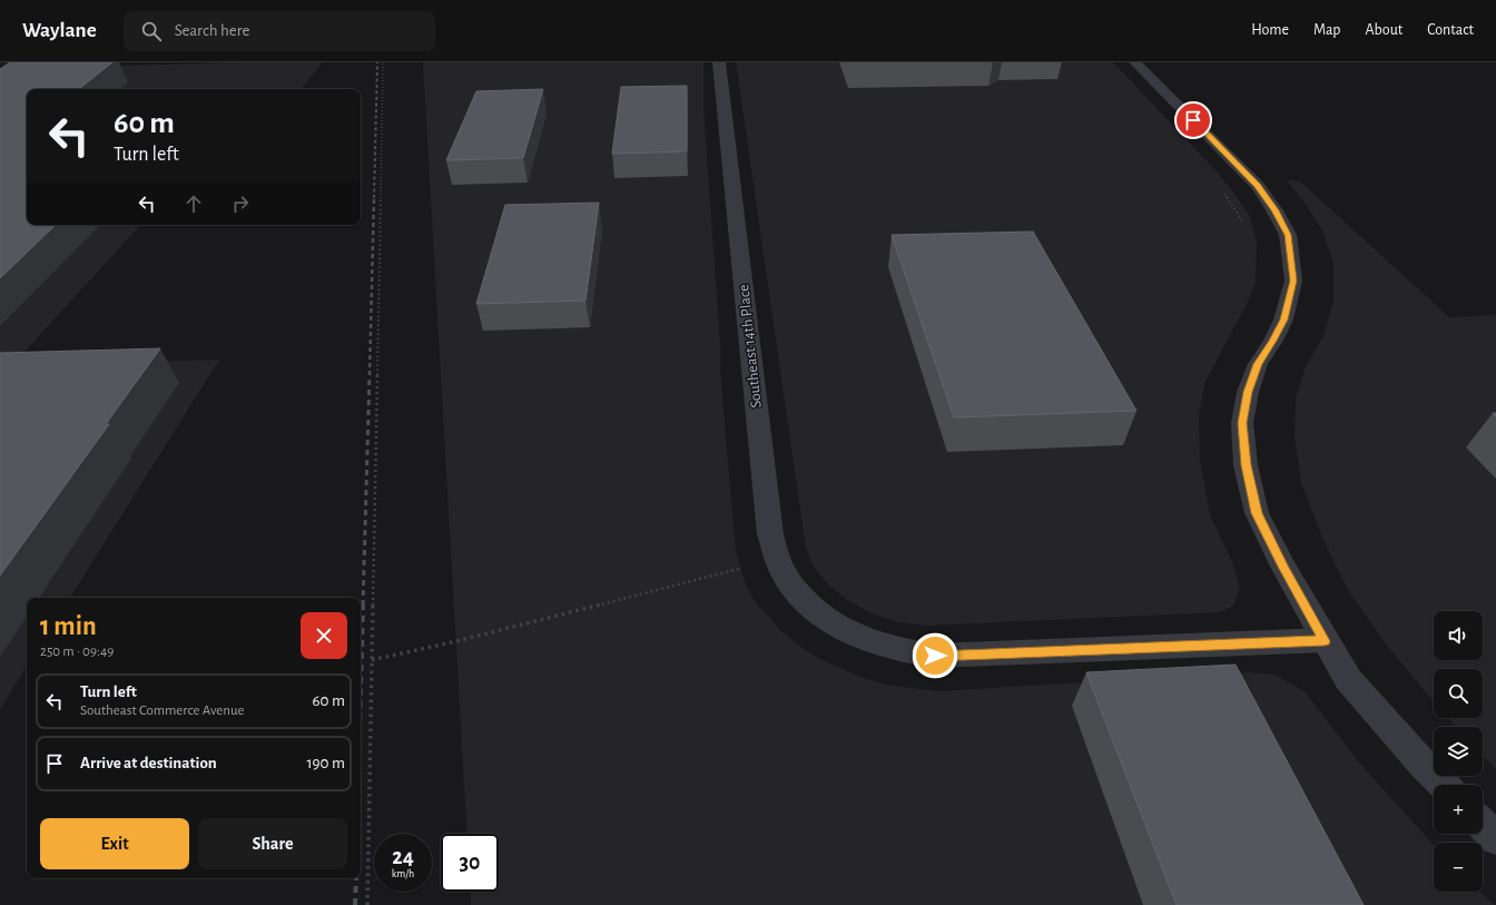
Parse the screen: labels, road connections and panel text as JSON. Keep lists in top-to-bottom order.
{
  "streets": {
    "street": ["Southeast 14th Place"]
  },
  "page": {
    "header": "Waylane",
    "search": "Search here",
    "nav": [
      "Home",
      "Map",
      "About",
      "Contact"
    ],
    "turn": ["60 m", "Turn left"],
    "heading": ["1 min", "250 m · 09:49"],
    "map_buttons": ["+", "−"],
    "list": [
      {
        "name": "Turn left",
        "note": "Southeast Commerce Avenue",
        "value": "60 m"
      },
      {
        "name": "Arrive at destination",
        "value": "190 m"
      }
    ],
    "buttons": ["Exit", "Share"],
    "speed": "24 km/h",
    "limit": "30"
  }
}
